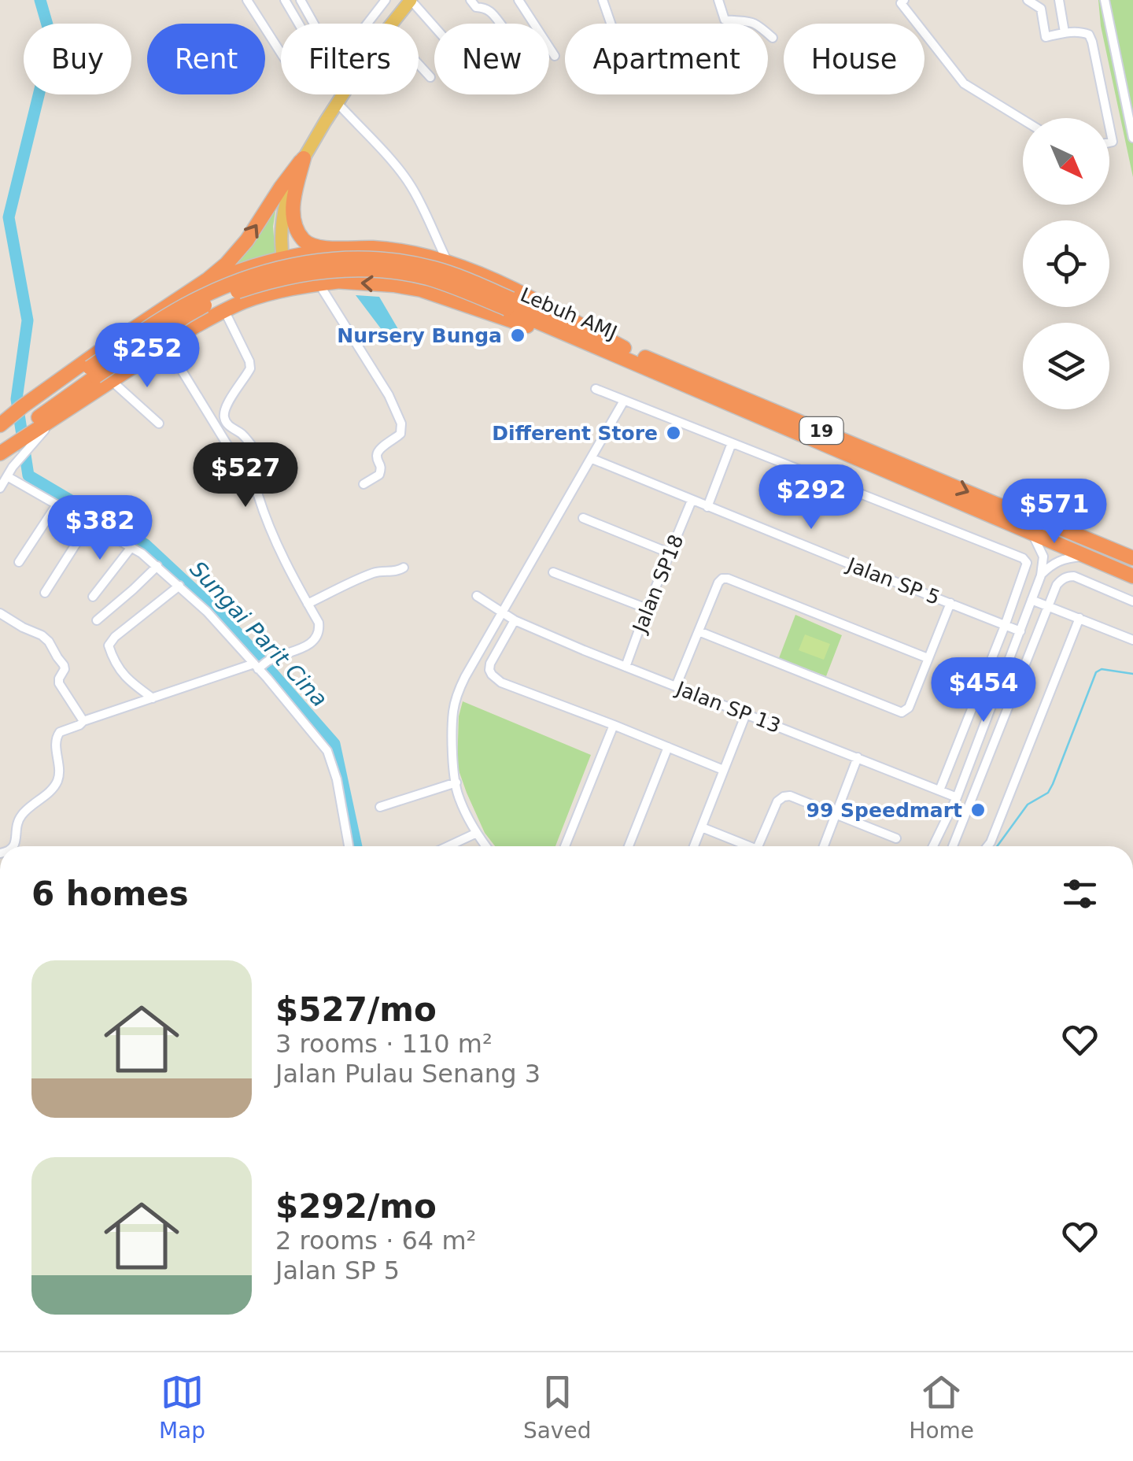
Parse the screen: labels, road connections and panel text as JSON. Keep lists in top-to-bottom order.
{
  "streets": {
    "highway": ["Lebuh AMJ", "19"],
    "street": ["Jalan SP 5", "Jalan SP18", "Jalan SP 13"]
  },
  "crossings": [
    ["Jalan SP 5", "Jalan SP18"],
    ["Jalan SP18", "Jalan SP 13"]
  ],
  "water": ["Sungai Parit Cina"],
  "places": ["Nursery Bunga", "Different Store", "99 Speedmart"],
  "north": "bottom right",
  "page": {
    "chip": [
      "Buy",
      "Rent",
      "Filters",
      "New",
      "Apartment",
      "House"
    ],
    "price": [
      "$252",
      "$527",
      "$292",
      "$571",
      "$382",
      "$454"
    ],
    "heading": "6 homes",
    "list": [
      {
        "name": "$527/mo",
        "note": "3 rooms · 110 m² · Jalan Pulau Senang 3"
      },
      {
        "name": "$292/mo",
        "note": "2 rooms · 64 m² · Jalan SP 5"
      }
    ],
    "tabs": ["Map", "Saved", "Home"]
  }
}
